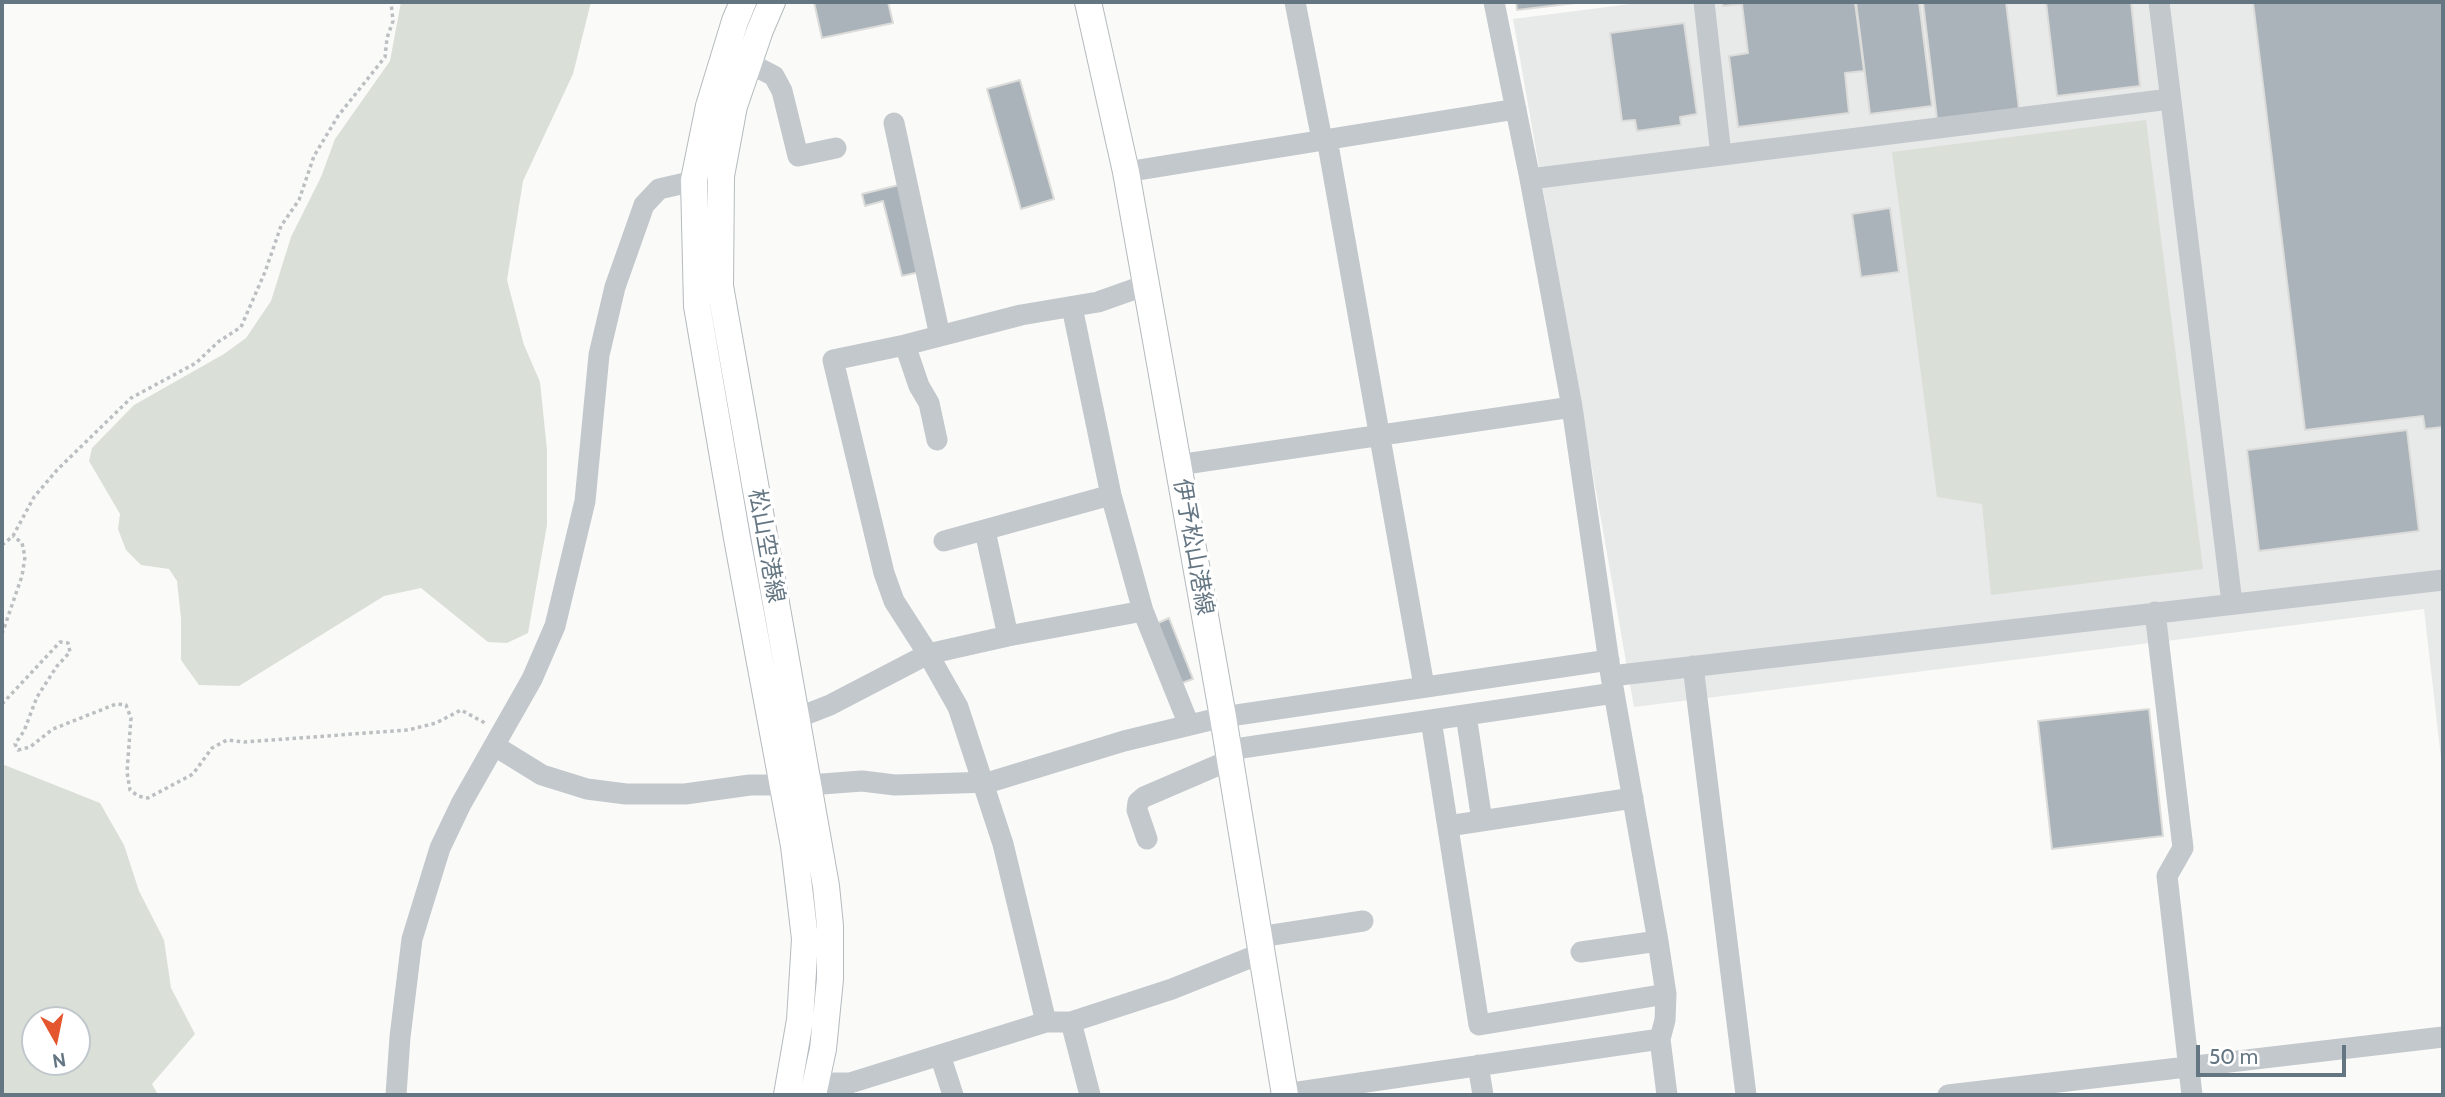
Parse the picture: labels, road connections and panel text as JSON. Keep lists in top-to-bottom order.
{
  "streets": {
    "main road": ["松山空港線", "伊予松山港線"]
  },
  "scale_bar": "50 m",
  "north": "bottom"
}
